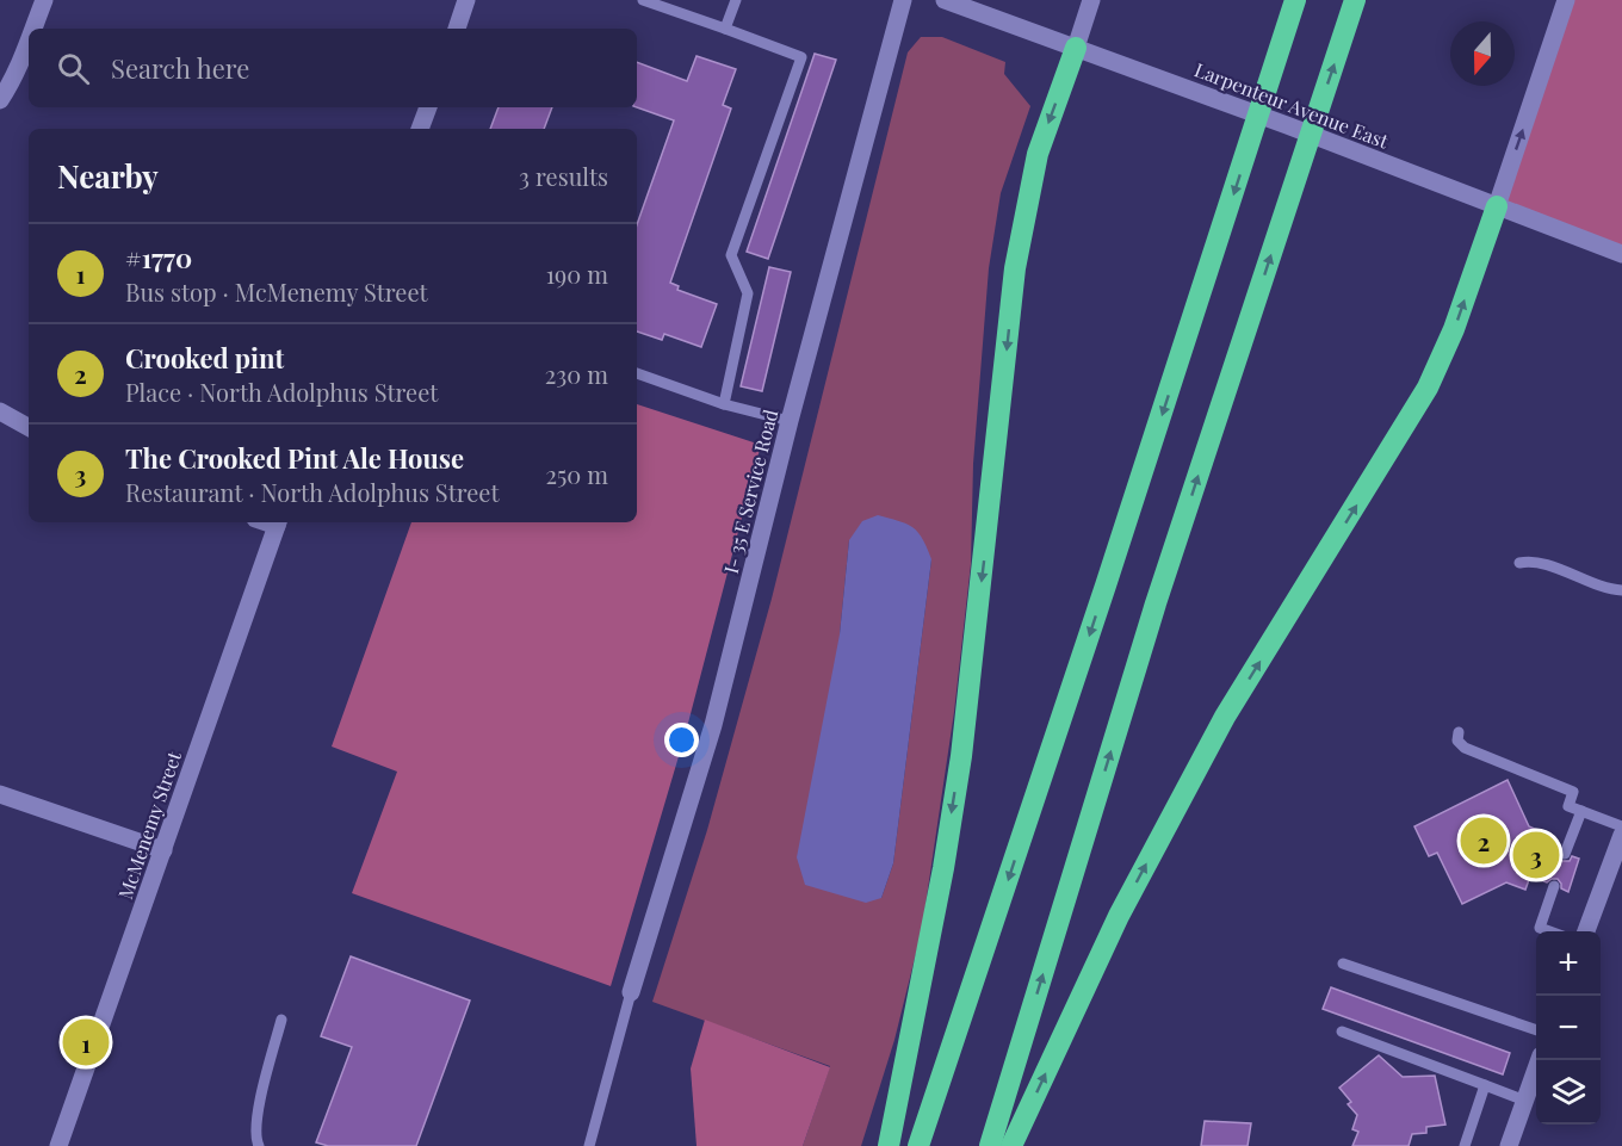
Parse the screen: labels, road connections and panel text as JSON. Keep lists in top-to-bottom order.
{
  "streets": {
    "street": ["Larpenteur Avenue East", "I- 35 E Service Road", "McMenemy Street"]
  },
  "north": "bottom",
  "page": {
    "search": "Search here",
    "heading": ["Nearby", "3 results"],
    "list": [
      {
        "mark": "1",
        "name": "#1770",
        "note": "Bus stop · McMenemy Street",
        "value": "190 m"
      },
      {
        "mark": "2",
        "name": "Crooked pint",
        "note": "Place · North Adolphus Street",
        "value": "230 m"
      },
      {
        "mark": "3",
        "name": "The Crooked Pint Ale House",
        "note": "Restaurant · North Adolphus Street",
        "value": "250 m"
      }
    ],
    "pins": ["2", "3", "1"],
    "map_buttons": ["+", "−"]
  }
}
